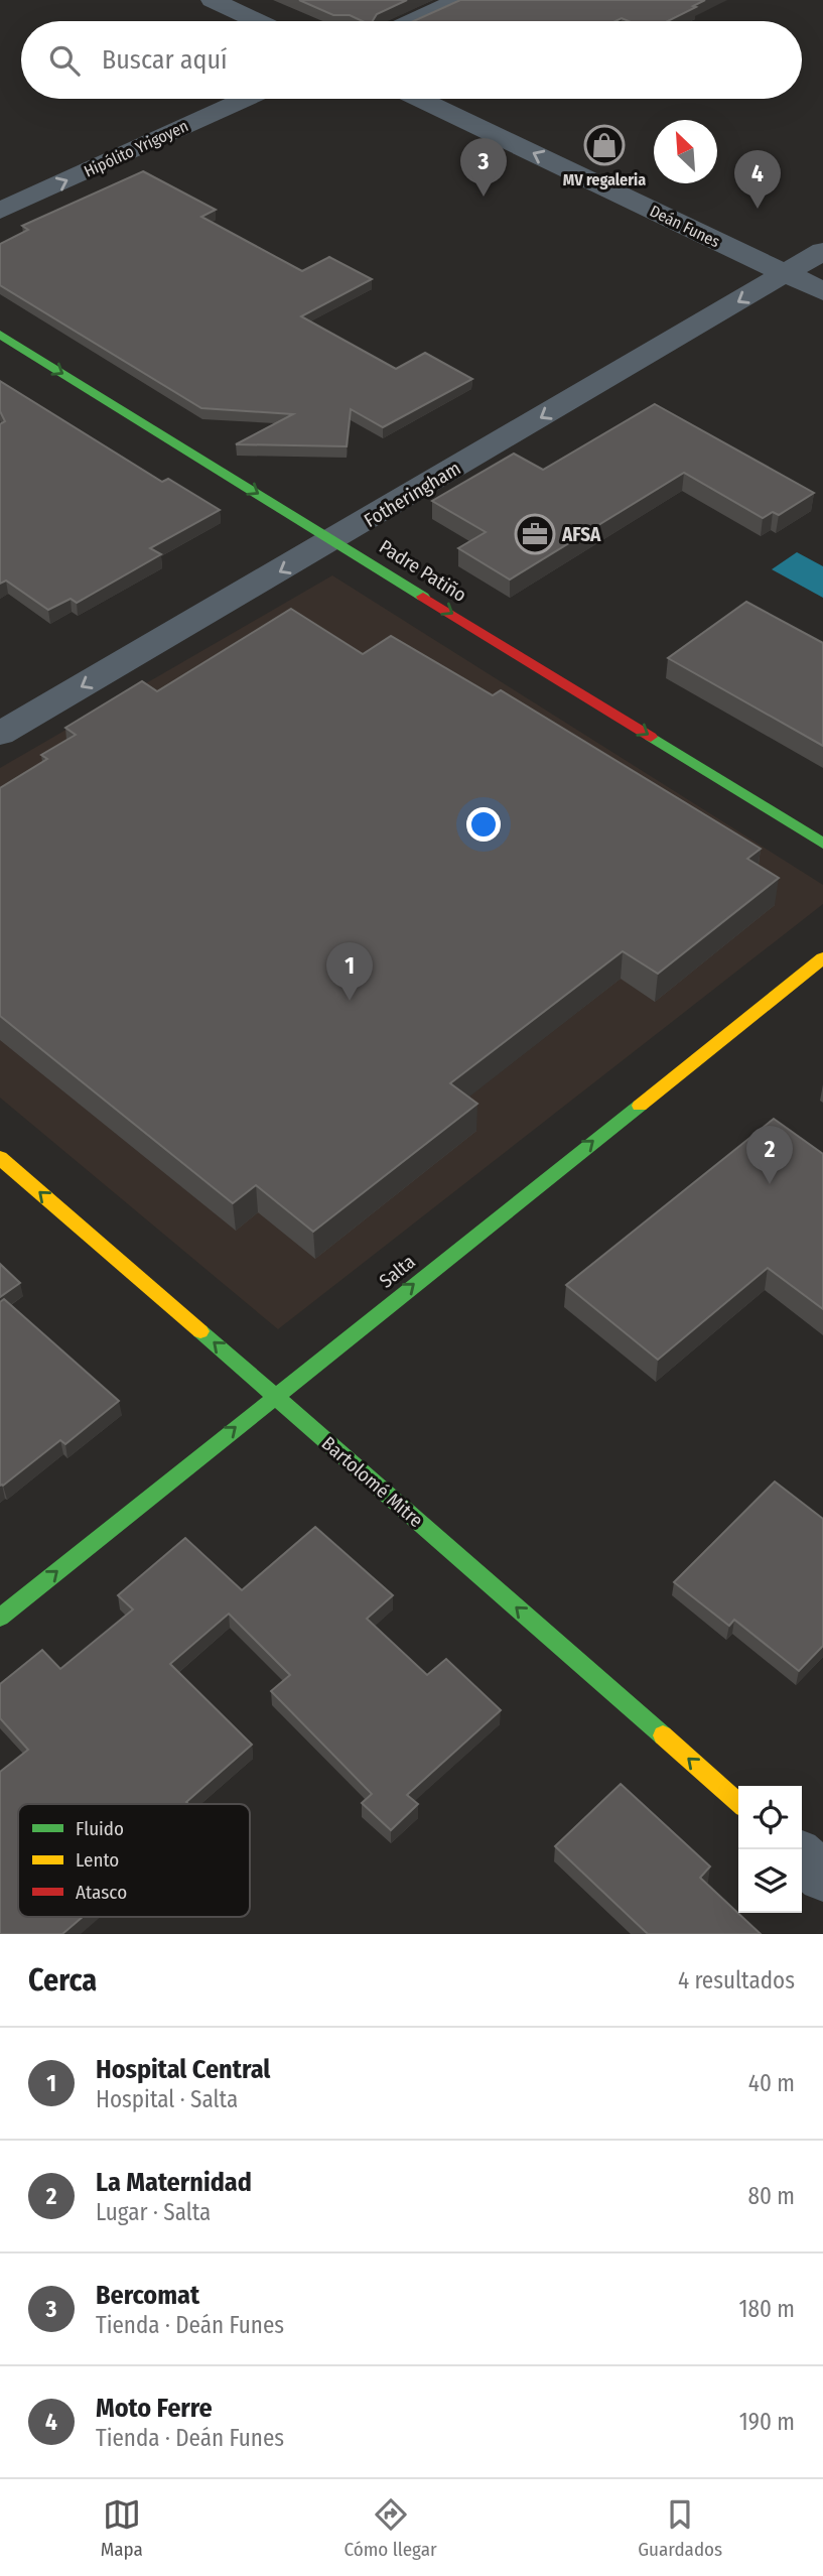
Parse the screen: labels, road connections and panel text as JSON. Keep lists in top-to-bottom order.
{
  "streets": {
    "street": [
      "Hipólito Yrigoyen",
      "Deán Funes",
      "Fotheringham",
      "Padre Patiño",
      "Salta",
      "Bartolomé Mitre"
    ]
  },
  "crossings": [
    ["Deán Funes", "Fotheringham"],
    ["Fotheringham", "Padre Patiño"],
    ["Salta", "Bartolomé Mitre"]
  ],
  "one_way": [
    "Hipólito Yrigoyen",
    "Deán Funes",
    "Fotheringham",
    "Padre Patiño",
    "Salta",
    "Bartolomé Mitre"
  ],
  "places": {
    "shop": ["MV regaleria"],
    "office": ["AFSA"]
  },
  "legend": ["Fluido", "Lento", "Atasco"],
  "north": "top left",
  "page": {
    "search": "Buscar aquí",
    "pins": [
      "3",
      "4",
      "1",
      "2"
    ],
    "heading": ["Cerca", "4 resultados"],
    "list": [
      {
        "mark": "1",
        "name": "Hospital Central",
        "note": "Hospital · Salta",
        "value": "40 m"
      },
      {
        "mark": "2",
        "name": "La Maternidad",
        "note": "Lugar · Salta",
        "value": "80 m"
      },
      {
        "mark": "3",
        "name": "Bercomat",
        "note": "Tienda · Deán Funes",
        "value": "180 m"
      },
      {
        "mark": "4",
        "name": "Moto Ferre",
        "note": "Tienda · Deán Funes",
        "value": "190 m"
      }
    ],
    "nav": ["Mapa", "Cómo llegar", "Guardados"]
  }
}
